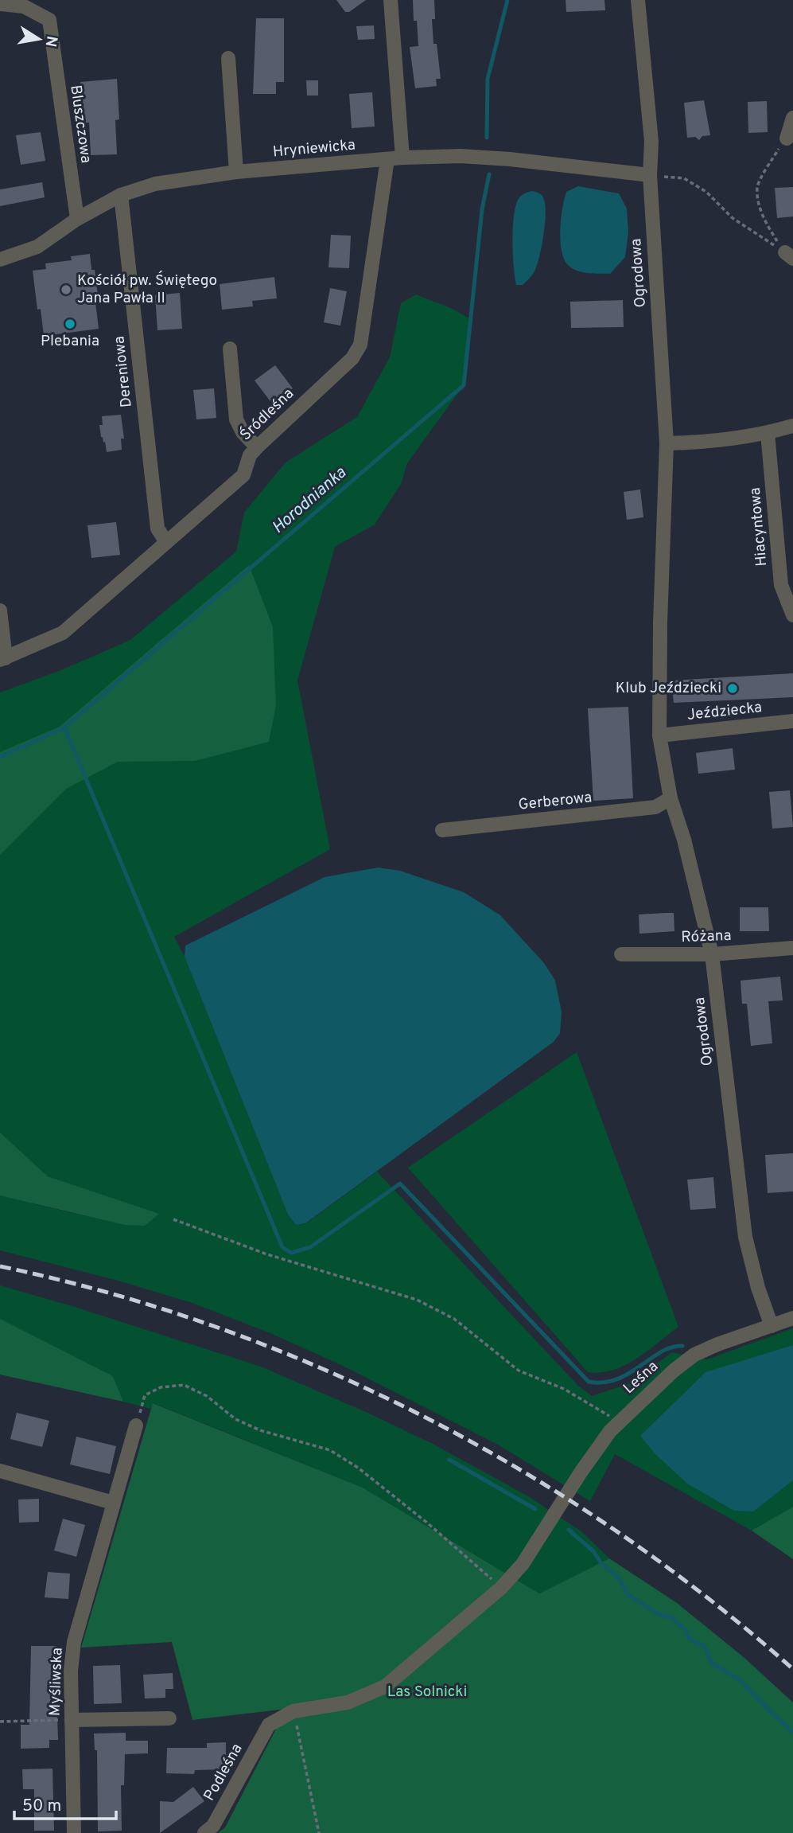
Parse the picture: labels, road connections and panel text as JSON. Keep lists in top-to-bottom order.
{
  "streets": {
    "street": [
      "Bluszczowa",
      "Hryniewicka",
      "Ogrodowa",
      "Dereniowa",
      "Śródleśna",
      "Hiacyntowa",
      "Jeździecka",
      "Gerberowa",
      "Różana",
      "Leśna",
      "Myśliwska",
      "Podleśna"
    ]
  },
  "crossings": [
    ["Bluszczowa", "Hryniewicka"],
    ["Hryniewicka", "Ogrodowa"],
    ["Hryniewicka", "Dereniowa"],
    ["Hryniewicka", "Śródleśna"],
    ["Ogrodowa", "Jeździecka"],
    ["Ogrodowa", "Gerberowa"],
    ["Ogrodowa", "Różana"],
    ["Ogrodowa", "Leśna"],
    ["Dereniowa", "Śródleśna"],
    ["Leśna", "Podleśna"]
  ],
  "water": ["Horodnianka"],
  "parks": ["Las Solnicki"],
  "places": ["Kościół pw. Świętego Jana Pawła II", "Plebania", "Klub Jeździecki"],
  "scale_bar": "50 m",
  "north": "right"
}
